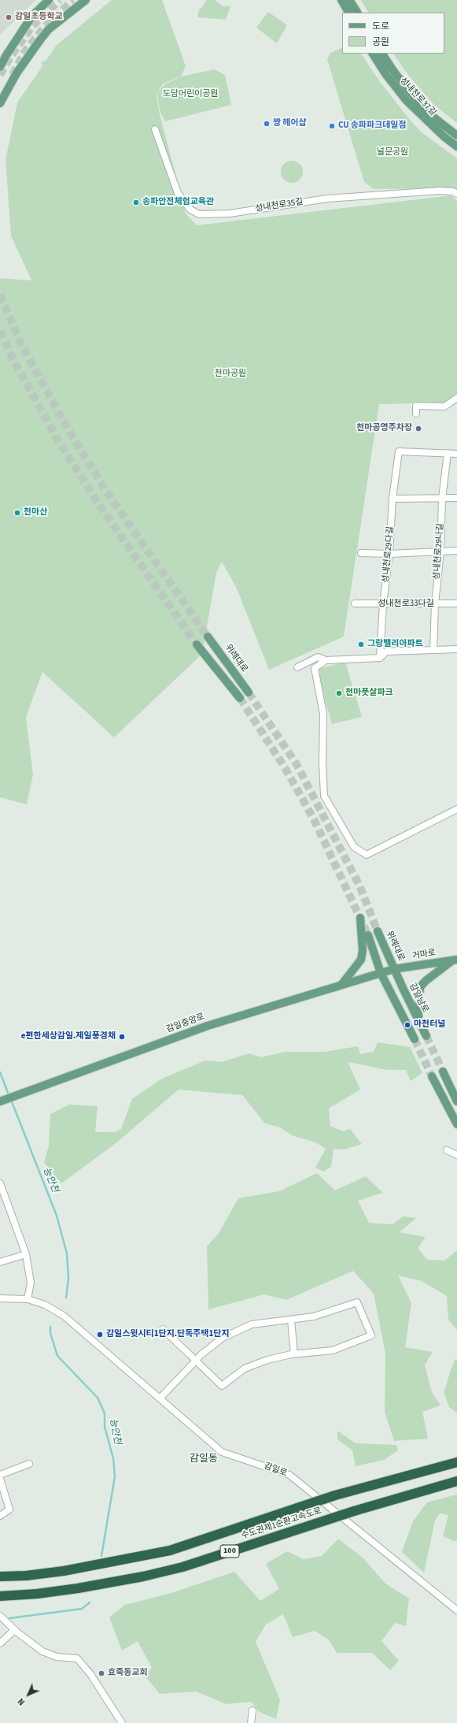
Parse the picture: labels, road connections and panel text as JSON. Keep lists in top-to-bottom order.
{
  "streets": {
    "highway": ["수도권제1순환고속도로", "100"],
    "main road": [
      "성내천로37길",
      "위례대로",
      "거마로",
      "감일남로",
      "감일중앙로"
    ],
    "street": [
      "성내천로35길",
      "성내천로29나길",
      "성내천로29다길",
      "성내천로33다길",
      "감일로"
    ]
  },
  "crossings": [
    ["성내천로29나길", "성내천로29다길"],
    ["성내천로29나길", "성내천로33다길"],
    ["성내천로29다길", "성내천로33다길"],
    ["위례대로", "거마로"],
    ["위례대로", "감일남로"],
    ["거마로", "감일남로"],
    ["거마로", "감일중앙로"]
  ],
  "districts": ["감일동"],
  "water": ["능안천"],
  "parks": ["도담어린이공원", "널문공원", "천마공원"],
  "places": [
    "감일초등학교",
    "짱 헤어샵",
    "CU 송파파크데일점",
    "송파안전체험교육관",
    "천마공영주차장",
    "천마산",
    "그랑밸리아파트",
    "천마풋살파크",
    "마천터널",
    "e편한세상감일.제일풍경채",
    "감일스윗시티1단지.단독주택1단지",
    "효죽동교회"
  ],
  "legend": ["도로", "공원"],
  "north": "bottom left"
}
